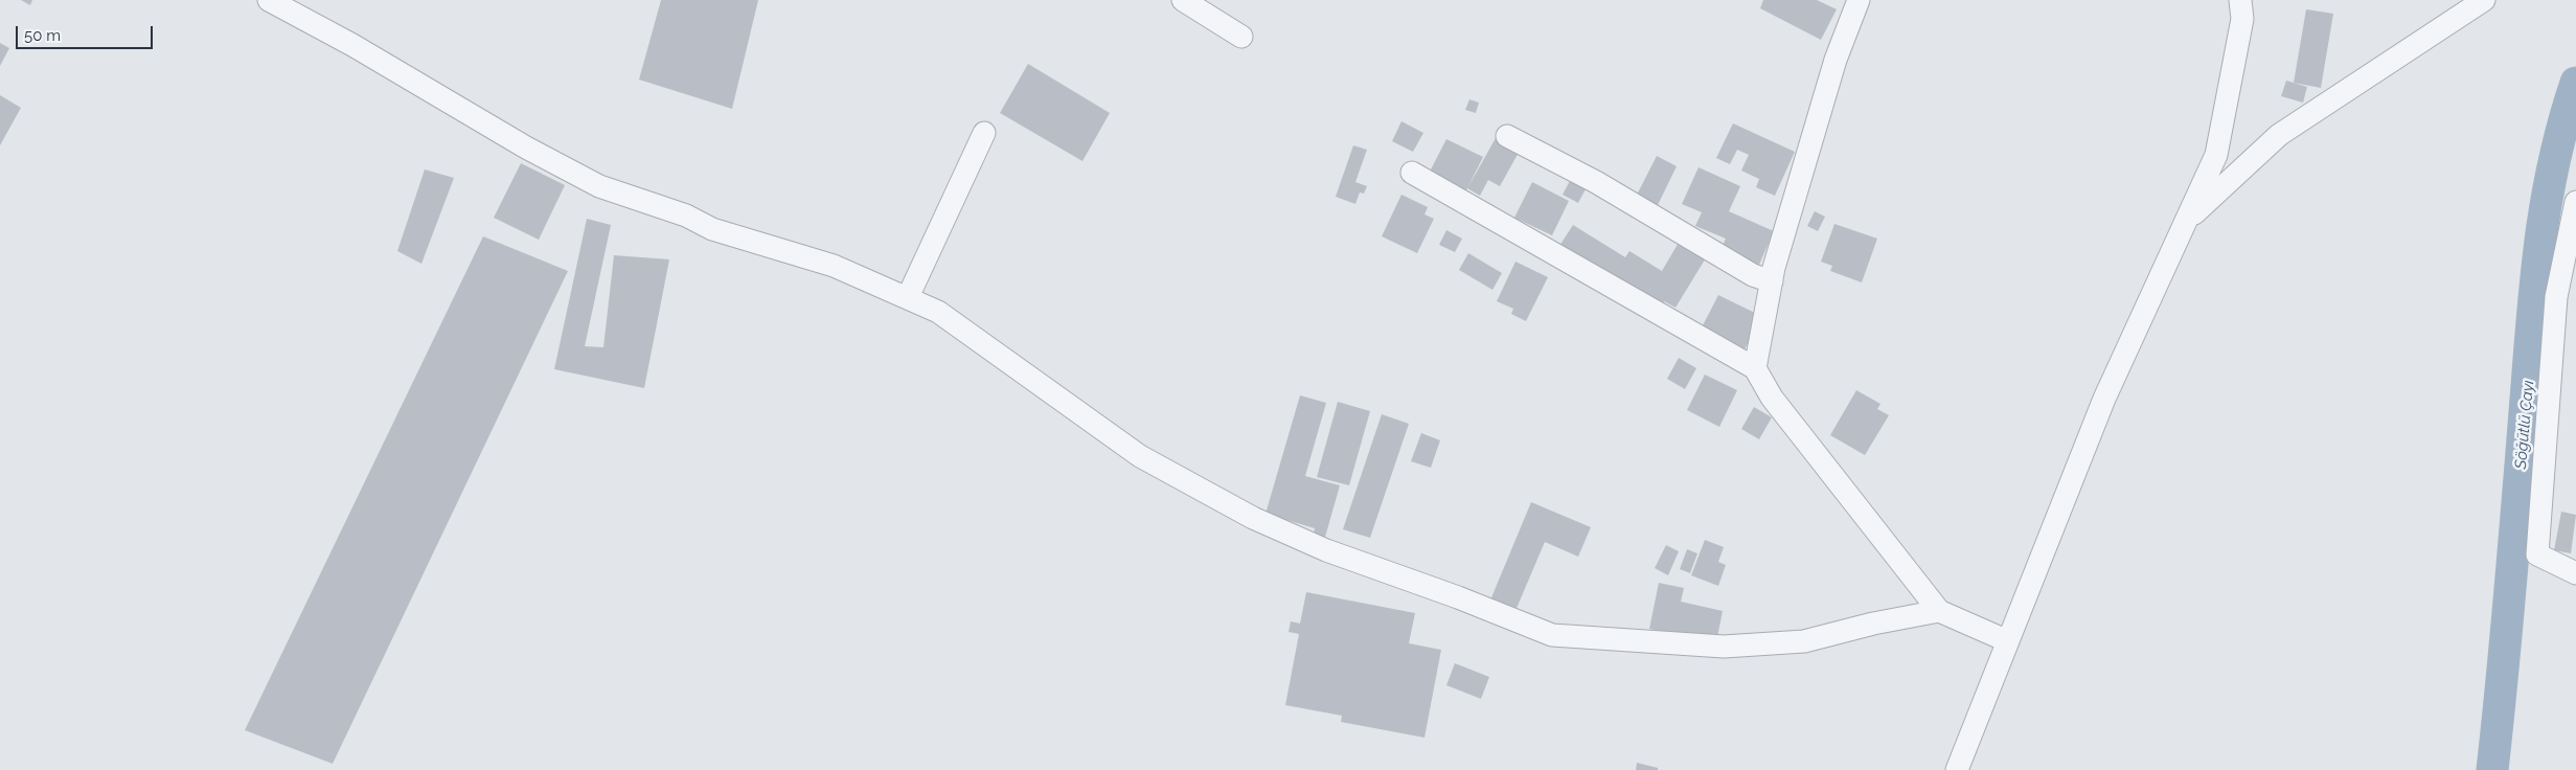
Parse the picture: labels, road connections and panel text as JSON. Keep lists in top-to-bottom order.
{
  "water": ["Söğütlü Çayı"],
  "scale_bar": "50 m"
}
